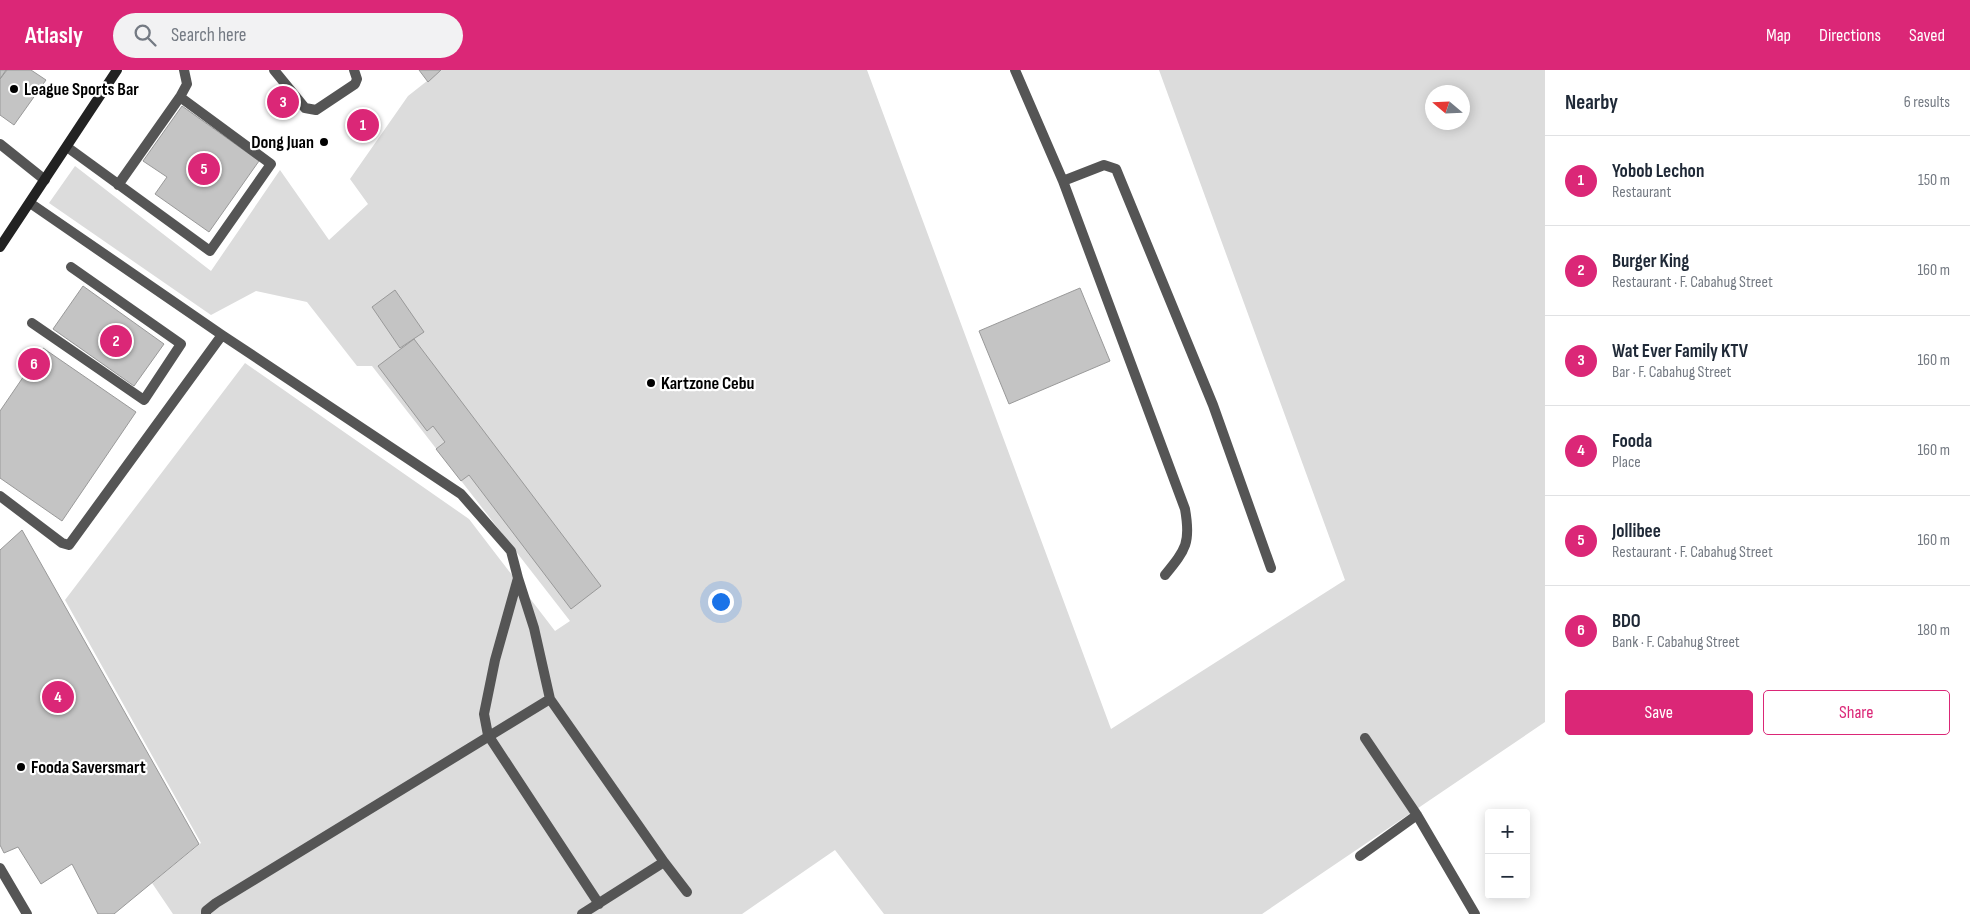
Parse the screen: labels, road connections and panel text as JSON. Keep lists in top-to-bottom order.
{
  "places": [
    "League Sports Bar",
    "Dong Juan",
    "Kartzone Cebu",
    "Fooda Saversmart"
  ],
  "north": "left",
  "page": {
    "header": "Atlasly",
    "search": "Search here",
    "nav": ["Map", "Directions", "Saved"],
    "heading": ["Nearby", "6 results"],
    "pins": [
      "3",
      "1",
      "5",
      "2",
      "6",
      "4"
    ],
    "list": [
      {
        "mark": "1",
        "name": "Yobob Lechon",
        "note": "Restaurant",
        "value": "150 m"
      },
      {
        "mark": "2",
        "name": "Burger King",
        "note": "Restaurant · F. Cabahug Street",
        "value": "160 m"
      },
      {
        "mark": "3",
        "name": "Wat Ever Family KTV",
        "note": "Bar · F. Cabahug Street",
        "value": "160 m"
      },
      {
        "mark": "4",
        "name": "Fooda",
        "note": "Place",
        "value": "160 m"
      },
      {
        "mark": "5",
        "name": "Jollibee",
        "note": "Restaurant · F. Cabahug Street",
        "value": "160 m"
      },
      {
        "mark": "6",
        "name": "BDO",
        "note": "Bank · F. Cabahug Street",
        "value": "180 m"
      }
    ],
    "buttons": ["Save", "Share"],
    "map_buttons": ["+", "−"]
  }
}
